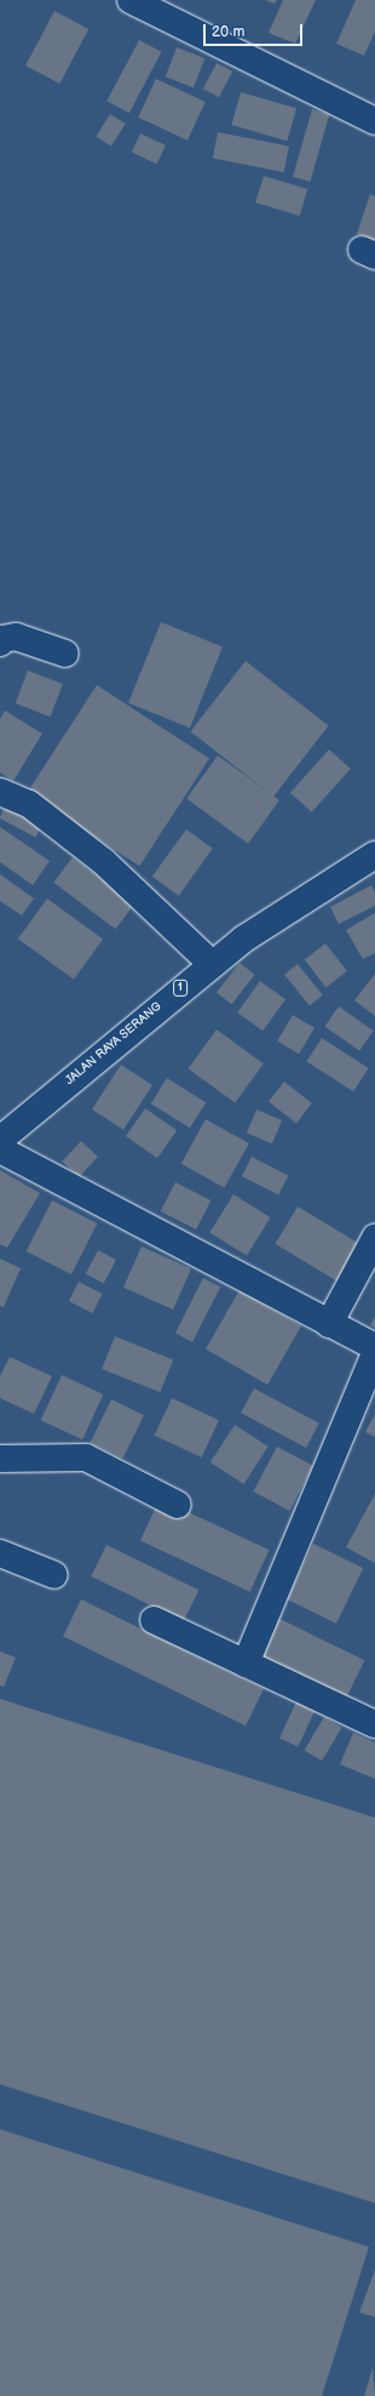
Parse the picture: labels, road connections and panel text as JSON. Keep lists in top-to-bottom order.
{
  "streets": {
    "main road": ["1", "JALAN RAYA SERANG"]
  },
  "scale_bar": "20 m"
}
